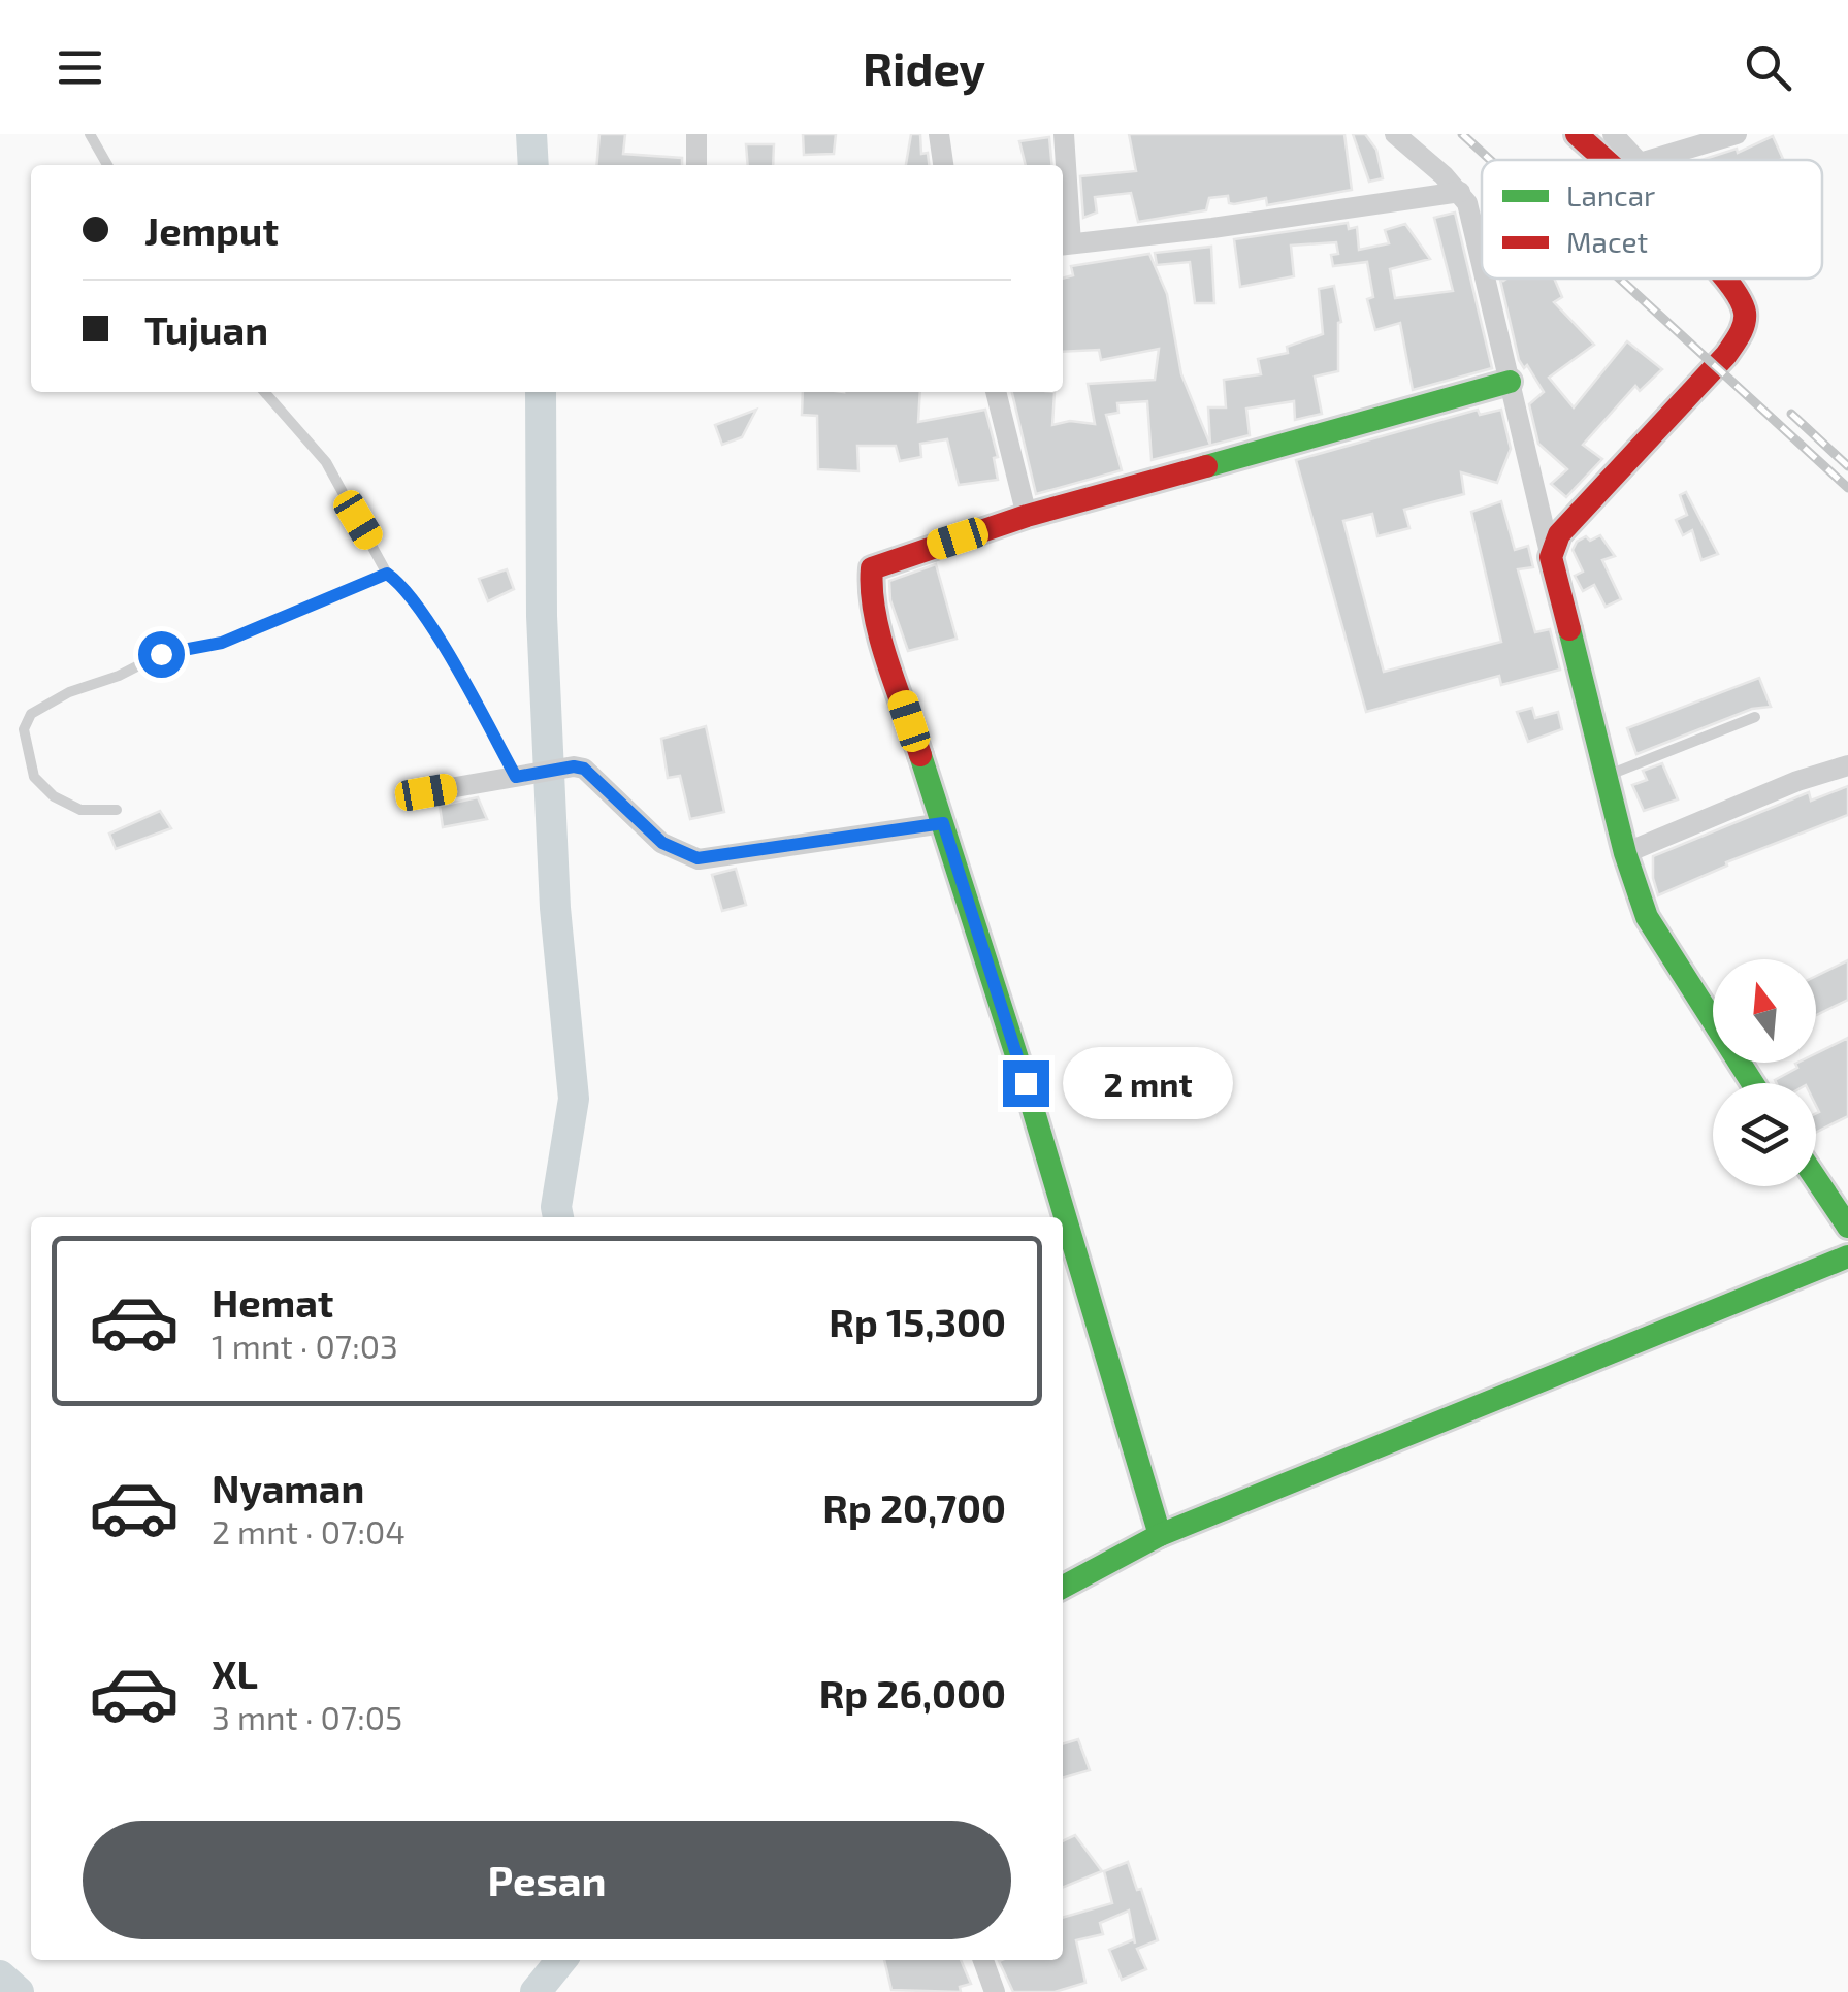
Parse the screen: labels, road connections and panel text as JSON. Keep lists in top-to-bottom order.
{
  "legend": ["Lancar", "Macet"],
  "north": "top",
  "page": {
    "header": "Ridey",
    "banner": ["Jemput", "Tujuan"],
    "bubble": "2 mnt",
    "list": [
      {
        "name": "Hemat",
        "note": "1 mnt · 07:03",
        "value": "Rp 15,300"
      },
      {
        "name": "Nyaman",
        "note": "2 mnt · 07:04",
        "value": "Rp 20,700"
      },
      {
        "name": "XL",
        "note": "3 mnt · 07:05",
        "value": "Rp 26,000"
      }
    ],
    "buttons": "Pesan"
  }
}
